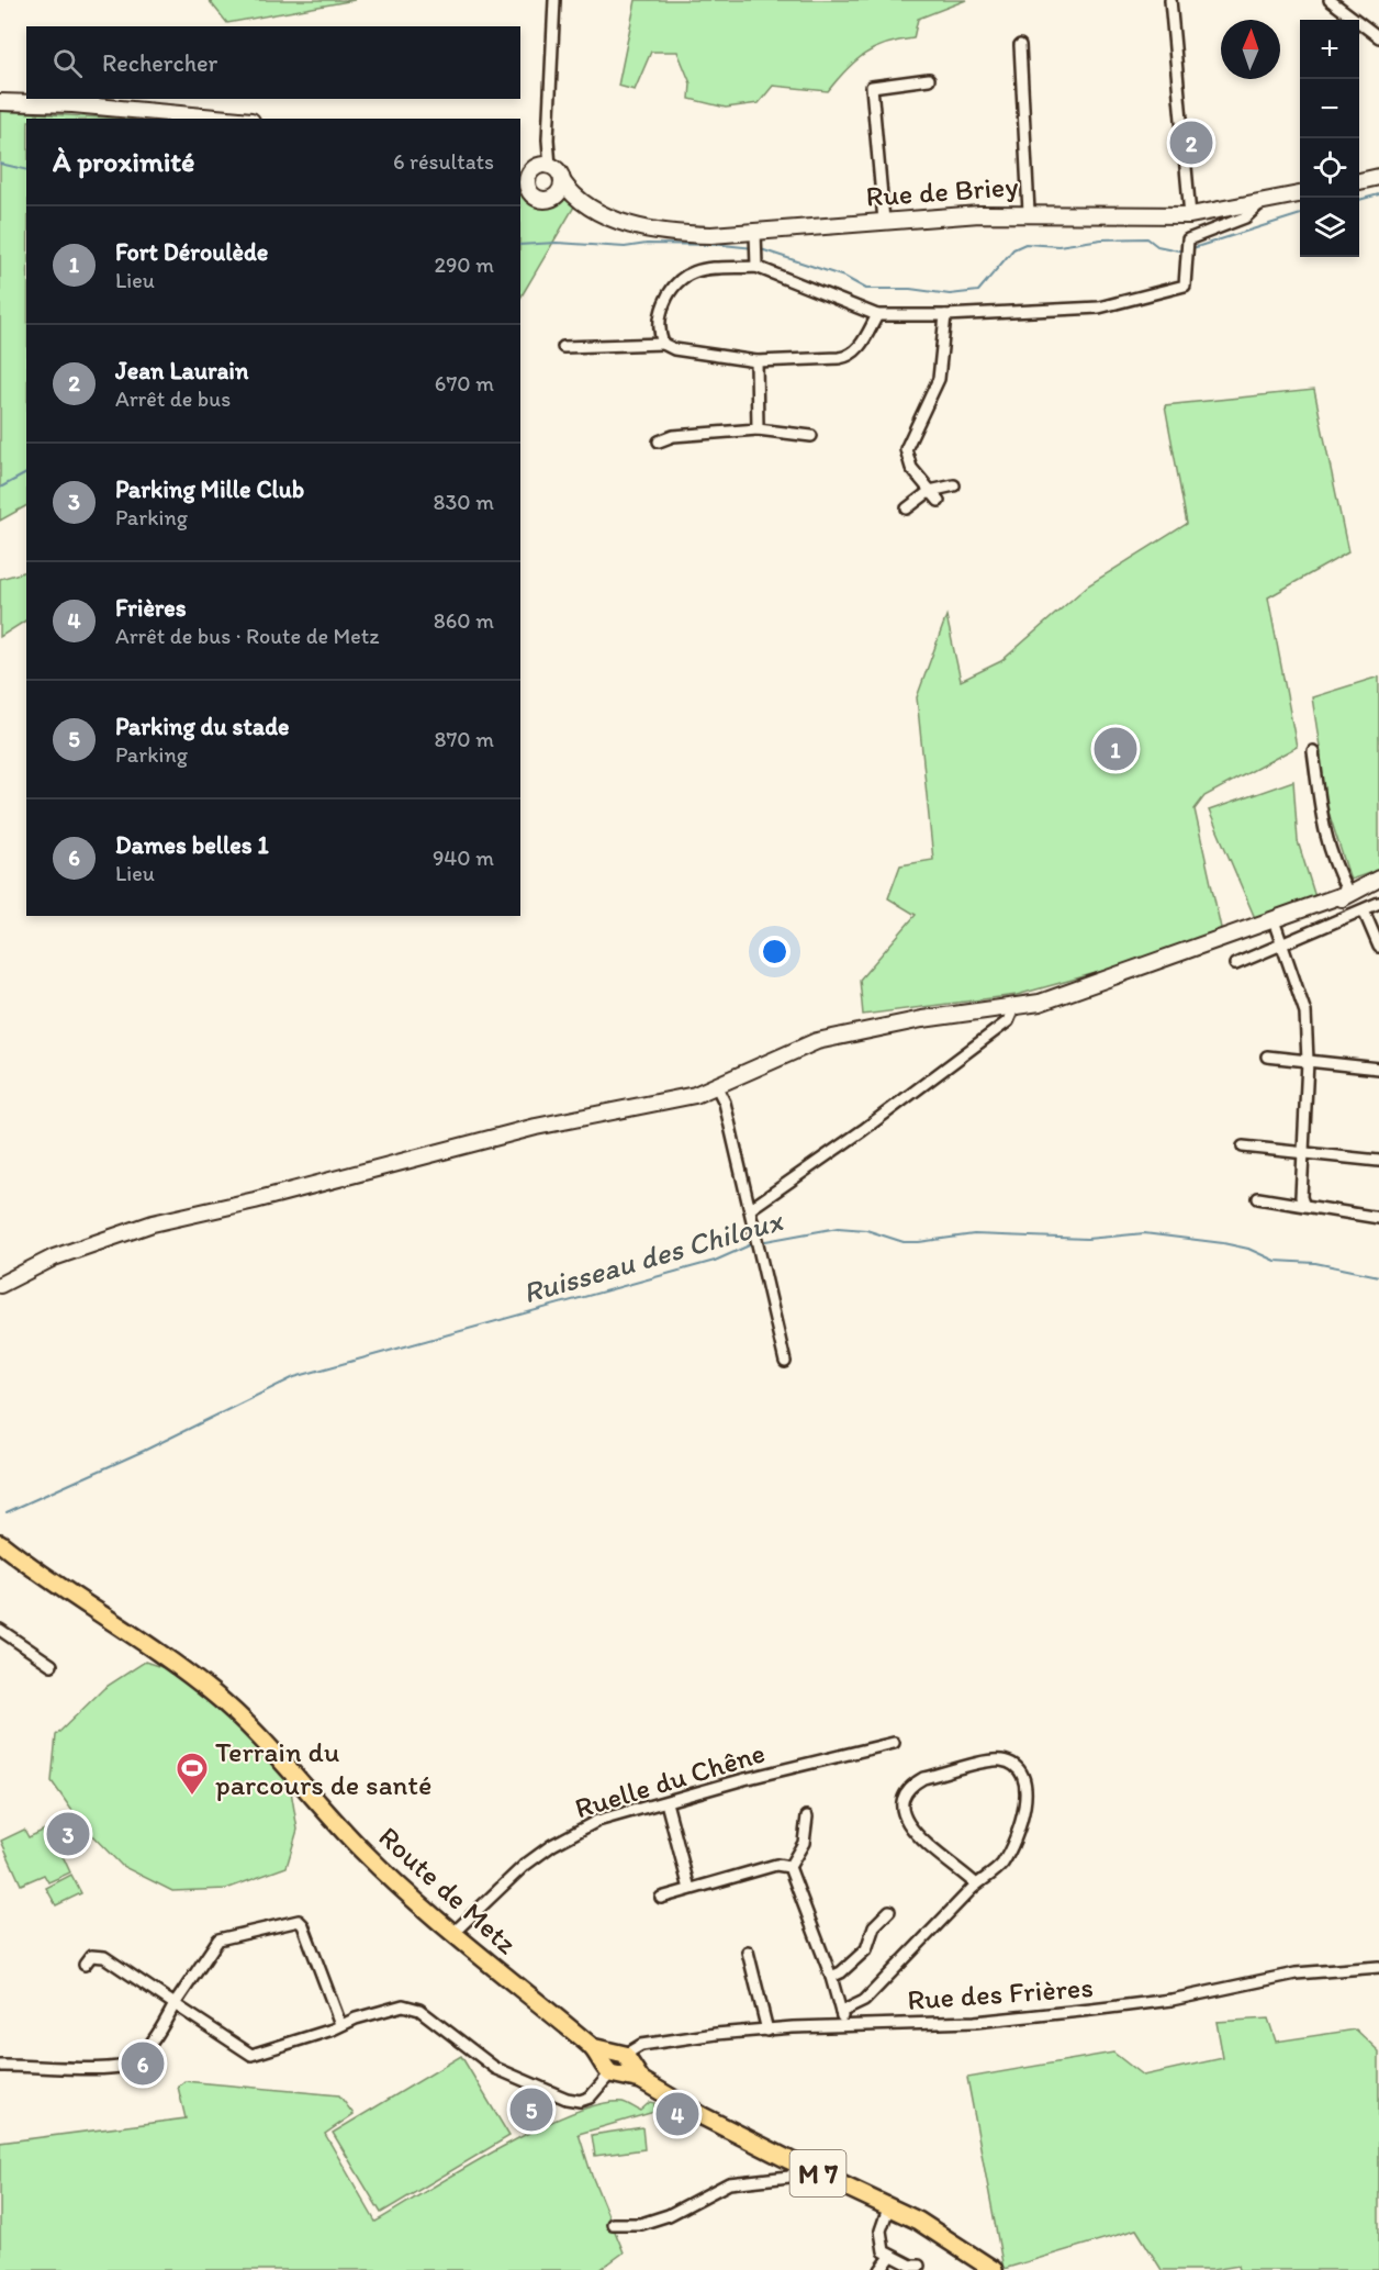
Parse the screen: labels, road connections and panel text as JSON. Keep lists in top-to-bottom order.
{
  "streets": {
    "main road": ["Route de Metz", "M 7"],
    "street": ["Rue de Briey", "Ruelle du Chêne", "Rue des Frières"]
  },
  "crossings": [
    ["Ruelle du Chêne", "Route de Metz"],
    ["Route de Metz", "Rue des Frières"],
    ["Route de Metz", "M 7"],
    ["Rue des Frières", "M 7"]
  ],
  "water": ["Ruisseau des Chiloux"],
  "places": {
    "sports": ["Terrain du parcours de santé"]
  },
  "north": "top",
  "page": {
    "map_buttons": ["+", "−"],
    "search": "Rechercher",
    "pins": [
      "2",
      "1",
      "3",
      "6",
      "5",
      "4"
    ],
    "heading": ["À proximité", "6 résultats"],
    "list": [
      {
        "mark": "1",
        "name": "Fort Déroulède",
        "note": "Lieu",
        "value": "290 m"
      },
      {
        "mark": "2",
        "name": "Jean Laurain",
        "note": "Arrêt de bus",
        "value": "670 m"
      },
      {
        "mark": "3",
        "name": "Parking Mille Club",
        "note": "Parking",
        "value": "830 m"
      },
      {
        "mark": "4",
        "name": "Frières",
        "note": "Arrêt de bus · Route de Metz",
        "value": "860 m"
      },
      {
        "mark": "5",
        "name": "Parking du stade",
        "note": "Parking",
        "value": "870 m"
      },
      {
        "mark": "6",
        "name": "Dames belles 1",
        "note": "Lieu",
        "value": "940 m"
      }
    ]
  }
}
